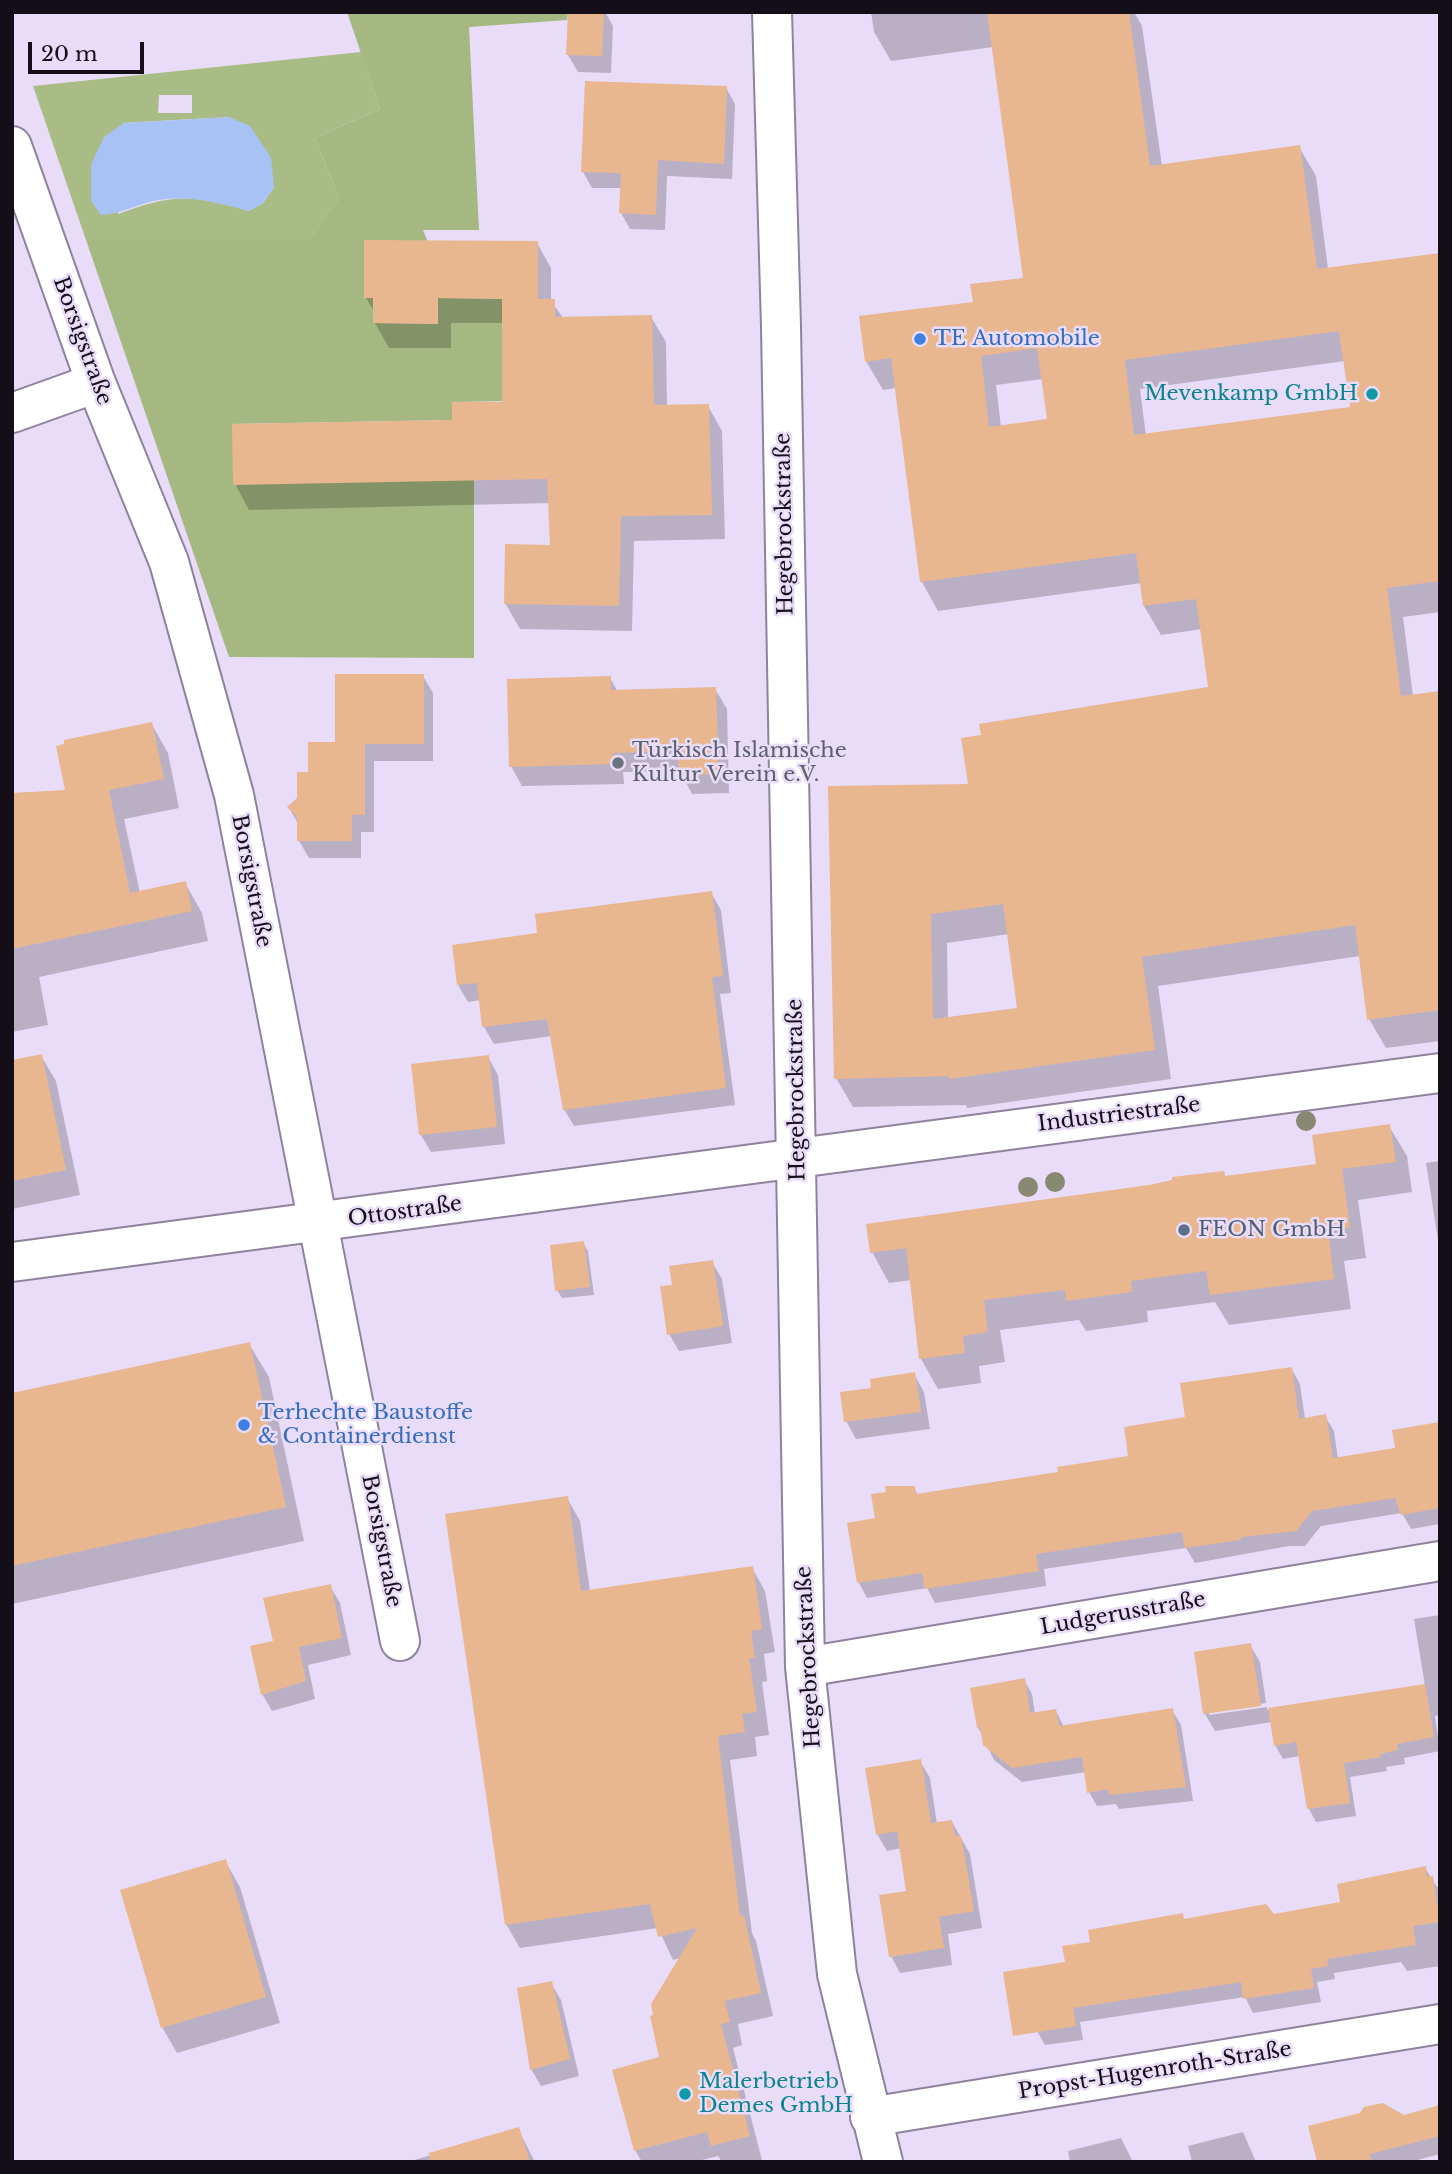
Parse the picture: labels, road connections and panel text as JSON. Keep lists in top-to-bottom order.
{
  "streets": {
    "street": [
      "Borsigstraße",
      "Hegebrockstraße",
      "Industriestraße",
      "Ottostraße",
      "Ludgerusstraße",
      "Propst-Hugenroth-Straße"
    ]
  },
  "crossings": [
    ["Borsigstraße", "Ottostraße"],
    ["Hegebrockstraße", "Industriestraße"],
    ["Hegebrockstraße", "Ottostraße"],
    ["Hegebrockstraße", "Ludgerusstraße"],
    ["Hegebrockstraße", "Propst-Hugenroth-Straße"],
    ["Industriestraße", "Ottostraße"]
  ],
  "places": [
    "TE Automobile",
    "Mevenkamp GmbH",
    "Türkisch Islamische Kultur Verein e.V.",
    "FEON GmbH",
    "Terhechte Baustoffe & Containerdienst",
    "Malerbetrieb Demes GmbH"
  ],
  "scale_bar": "20 m"
}
